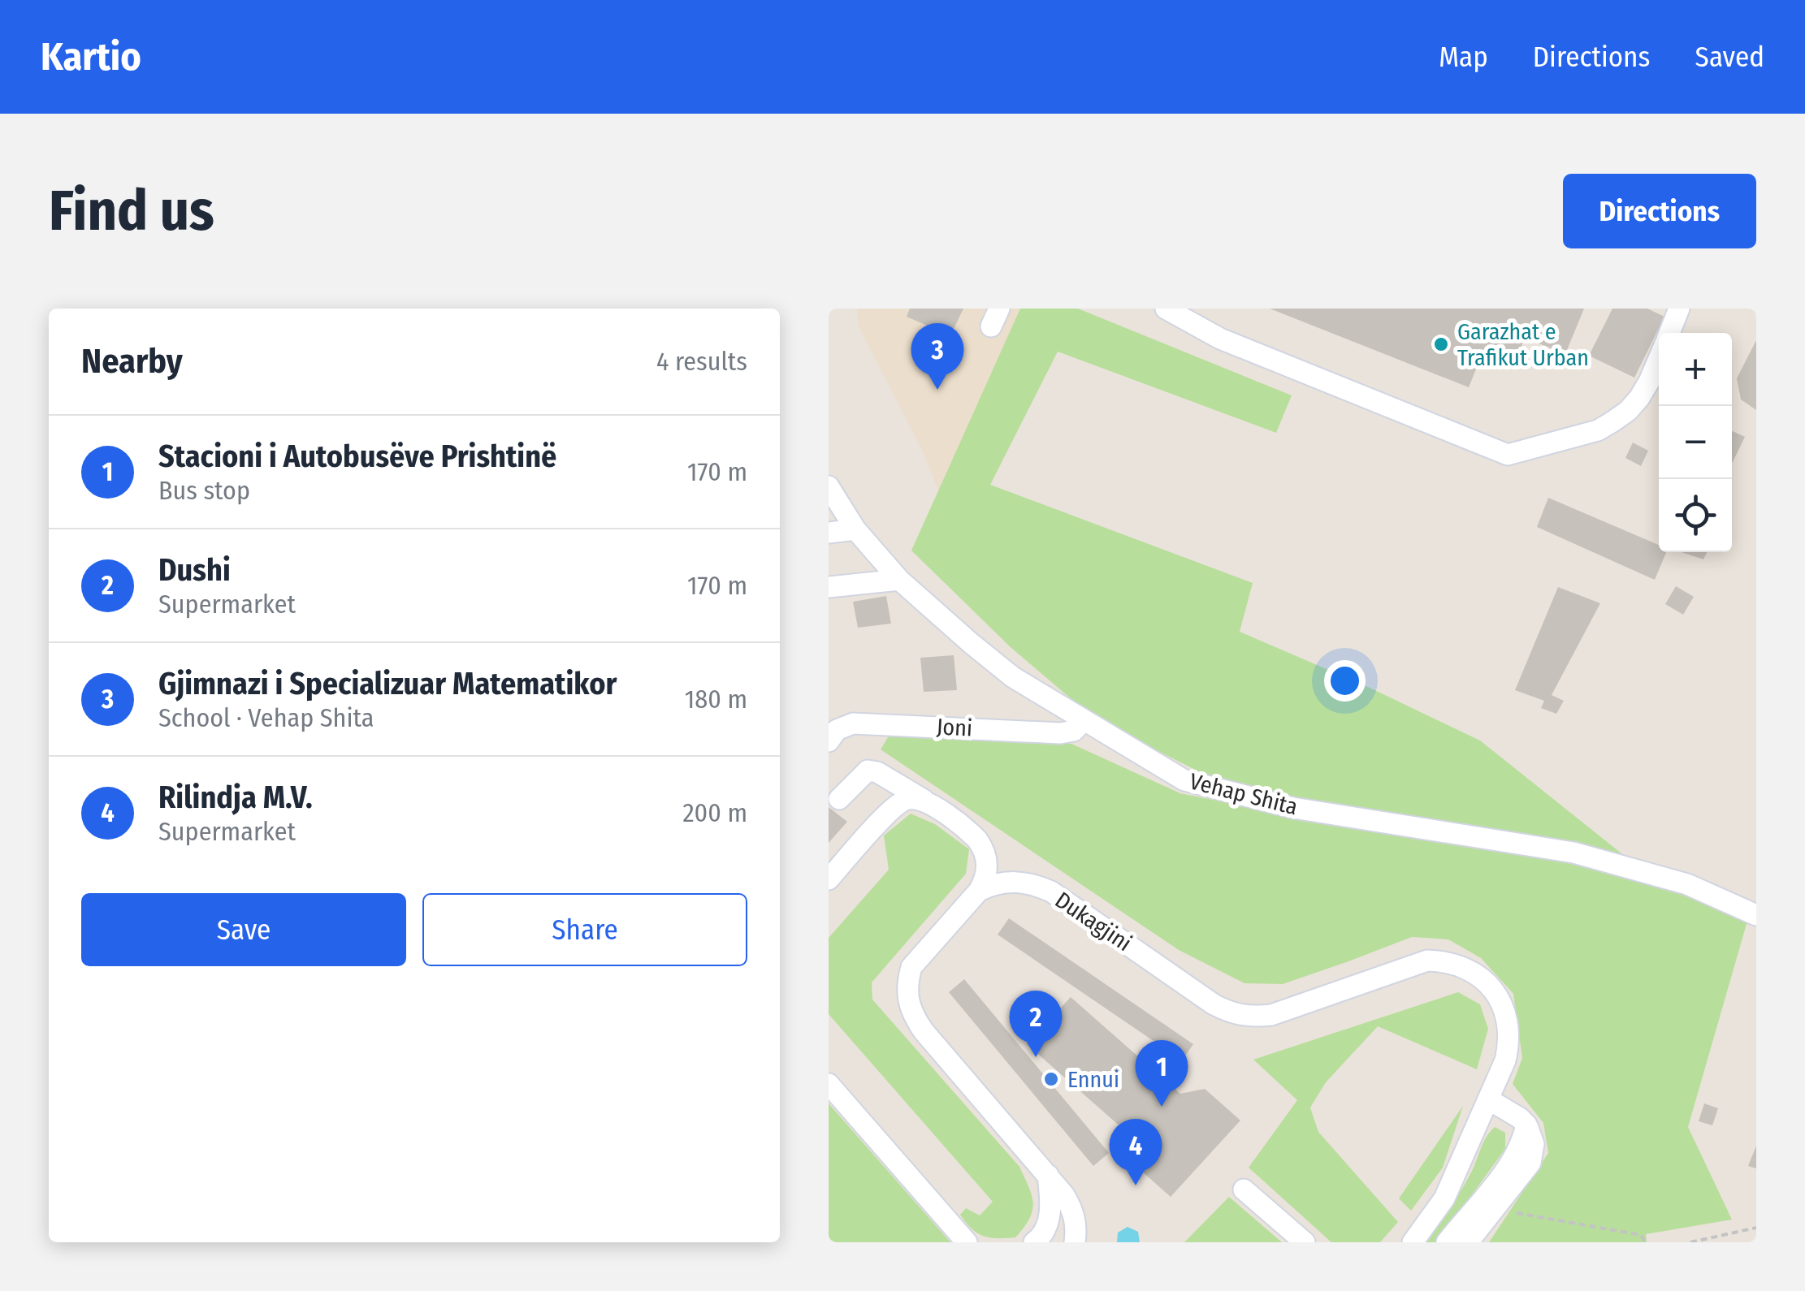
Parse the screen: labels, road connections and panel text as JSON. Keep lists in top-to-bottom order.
{
  "streets": {
    "street": ["Joni", "Vehap Shita", "Dukagjini"]
  },
  "crossings": [
    ["Joni", "Vehap Shita"]
  ],
  "places": ["Garazhat e Trafikut Urban", "Ennui"],
  "page": {
    "header": "Kartio",
    "nav": ["Map", "Directions", "Saved"],
    "buttons": [
      "Directions",
      ["Save", "Share"]
    ],
    "title": "Find us",
    "heading": ["Nearby", "4 results"],
    "pins": [
      "3",
      "2",
      "1",
      "4"
    ],
    "map_buttons": ["+", "−"],
    "list": [
      {
        "mark": "1",
        "name": "Stacioni i Autobusëve Prishtinë",
        "note": "Bus stop",
        "value": "170 m"
      },
      {
        "mark": "2",
        "name": "Dushi",
        "note": "Supermarket",
        "value": "170 m"
      },
      {
        "mark": "3",
        "name": "Gjimnazi i Specializuar Matematikor",
        "note": "School · Vehap Shita",
        "value": "180 m"
      },
      {
        "mark": "4",
        "name": "Rilindja M.V.",
        "note": "Supermarket",
        "value": "200 m"
      }
    ]
  }
}
